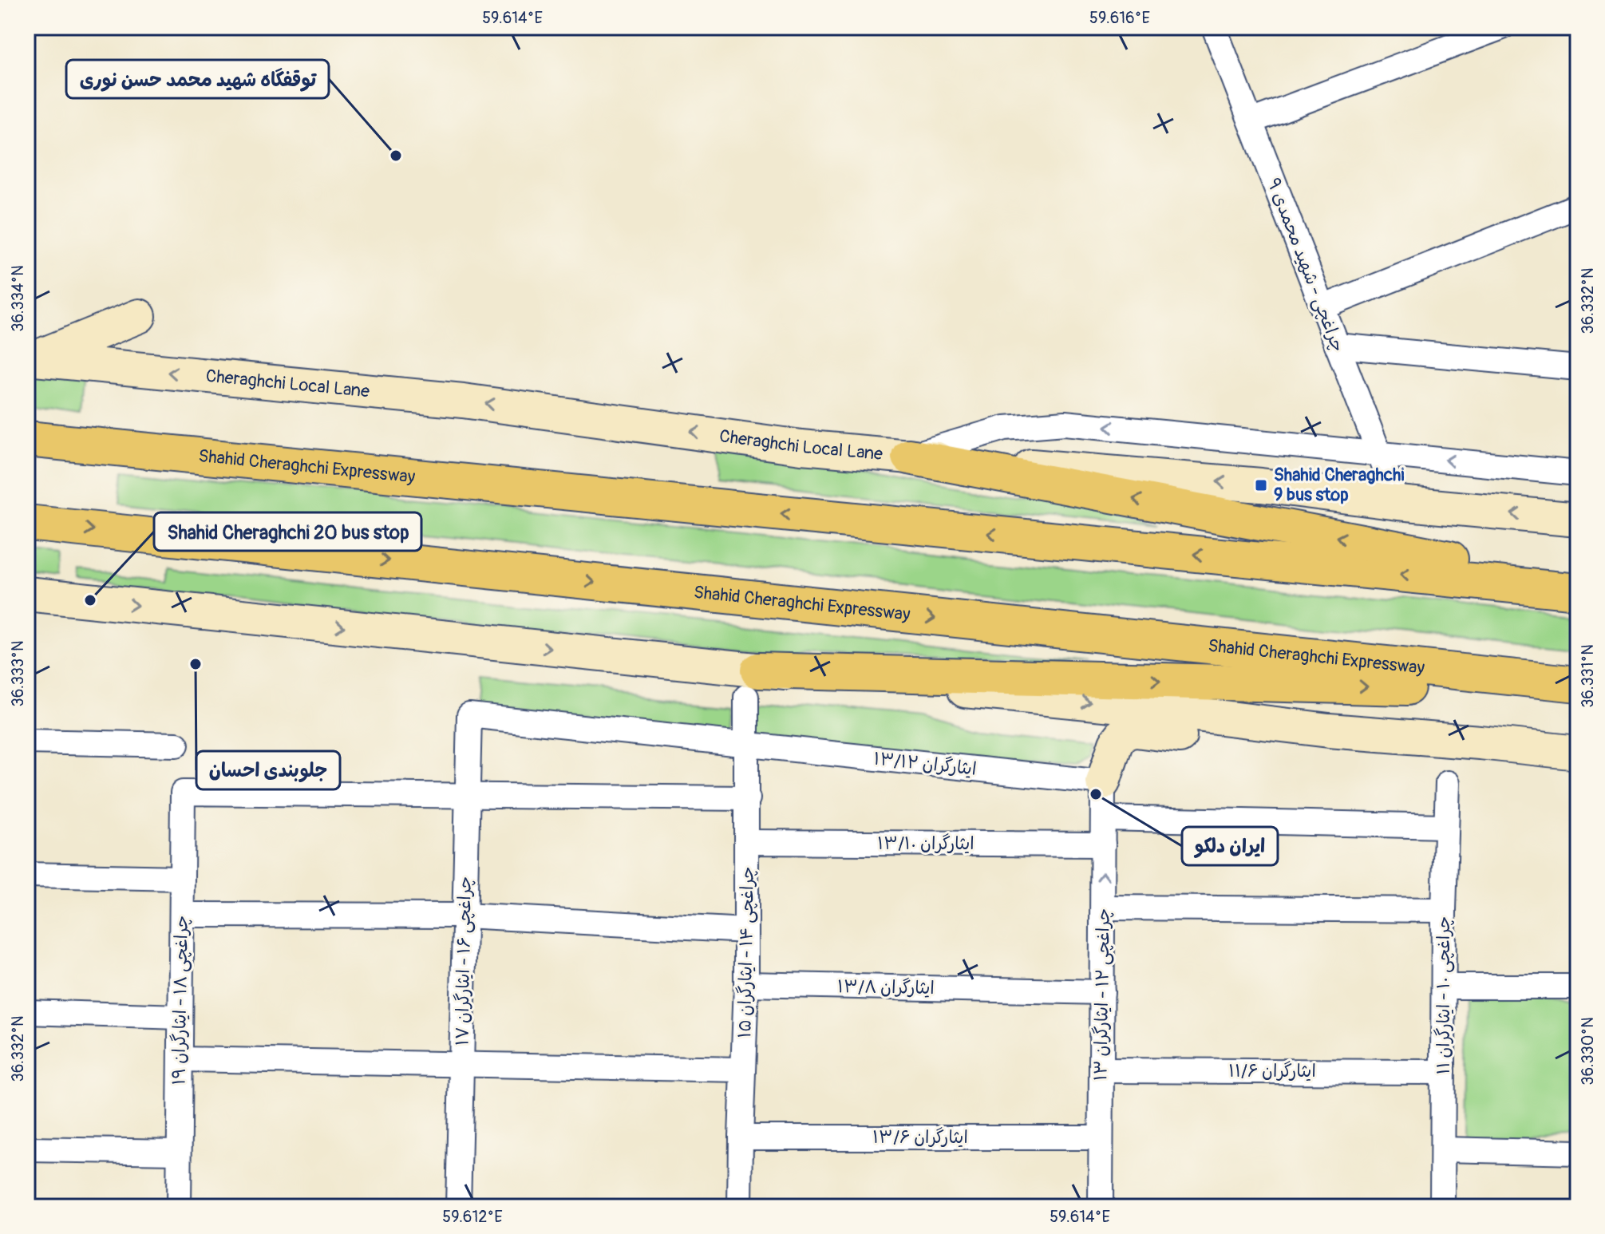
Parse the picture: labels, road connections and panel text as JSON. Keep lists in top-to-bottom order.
{
  "streets": {
    "highway": ["Shahid Cheraghchi Expressway"],
    "main road": ["Cheraghchi Local Lane"],
    "street": [
      "۹ چراغچی - شهید محمدی",
      "ایثارگران ۱۳/۱۲",
      "ایثارگران ۱۳/۱۰",
      "چراغچی ۱۴ - ایثارگران ۱۵",
      "چراغچی ۱۶ - ایثارگران ۱۷",
      "ایثارگران ۱۳/۸",
      "چراغچی ۱۲ - ایثارگران ۱۳",
      "چراغچی ۱۰ - ایثارگران ۱۱",
      "چراغچی ۱۸ - ایثارگران ۱۹",
      "ایثارگران ۱۱/۶",
      "ایثارگران ۱۳/۶"
    ]
  },
  "crossings": [
    ["۹ چراغچی - شهید محمدی", "Cheraghchi Local Lane"],
    ["ایثارگران ۱۳/۱۲", "چراغچی ۱۴ - ایثارگران ۱۵"],
    ["ایثارگران ۱۳/۱۲", "چراغچی ۱۶ - ایثارگران ۱۷"],
    ["ایثارگران ۱۳/۱۲", "چراغچی ۱۲ - ایثارگران ۱۳"],
    ["ایثارگران ۱۳/۱۰", "چراغچی ۱۴ - ایثارگران ۱۵"],
    ["ایثارگران ۱۳/۱۰", "چراغچی ۱۲ - ایثارگران ۱۳"],
    ["چراغچی ۱۴ - ایثارگران ۱۵", "ایثارگران ۱۳/۸"],
    ["چراغچی ۱۴ - ایثارگران ۱۵", "ایثارگران ۱۳/۶"],
    ["چراغچی ۱۶ - ایثارگران ۱۷", "چراغچی ۱۸ - ایثارگران ۱۹"],
    ["ایثارگران ۱۳/۸", "چراغچی ۱۲ - ایثارگران ۱۳"],
    ["چراغچی ۱۲ - ایثارگران ۱۳", "ایثارگران ۱۱/۶"],
    ["چراغچی ۱۲ - ایثارگران ۱۳", "ایثارگران ۱۳/۶"],
    ["چراغچی ۱۰ - ایثارگران ۱۱", "ایثارگران ۱۱/۶"]
  ],
  "places": {
    "other": [
      "توقفگاه شهید محمد حسن نوری",
      "Shahid Cheraghchi 20 bus stop",
      "جلوبندی احسان",
      "ایران دلکو"
    ],
    "transit": ["Shahid Cheraghchi 9 bus stop"]
  },
  "coordinates": [
    "59.614°E",
    "59.616°E",
    "36.334°N",
    "36.332°N",
    "36.333°N",
    "36.331°N",
    "36.330°N",
    "59.612°E"
  ]
}
